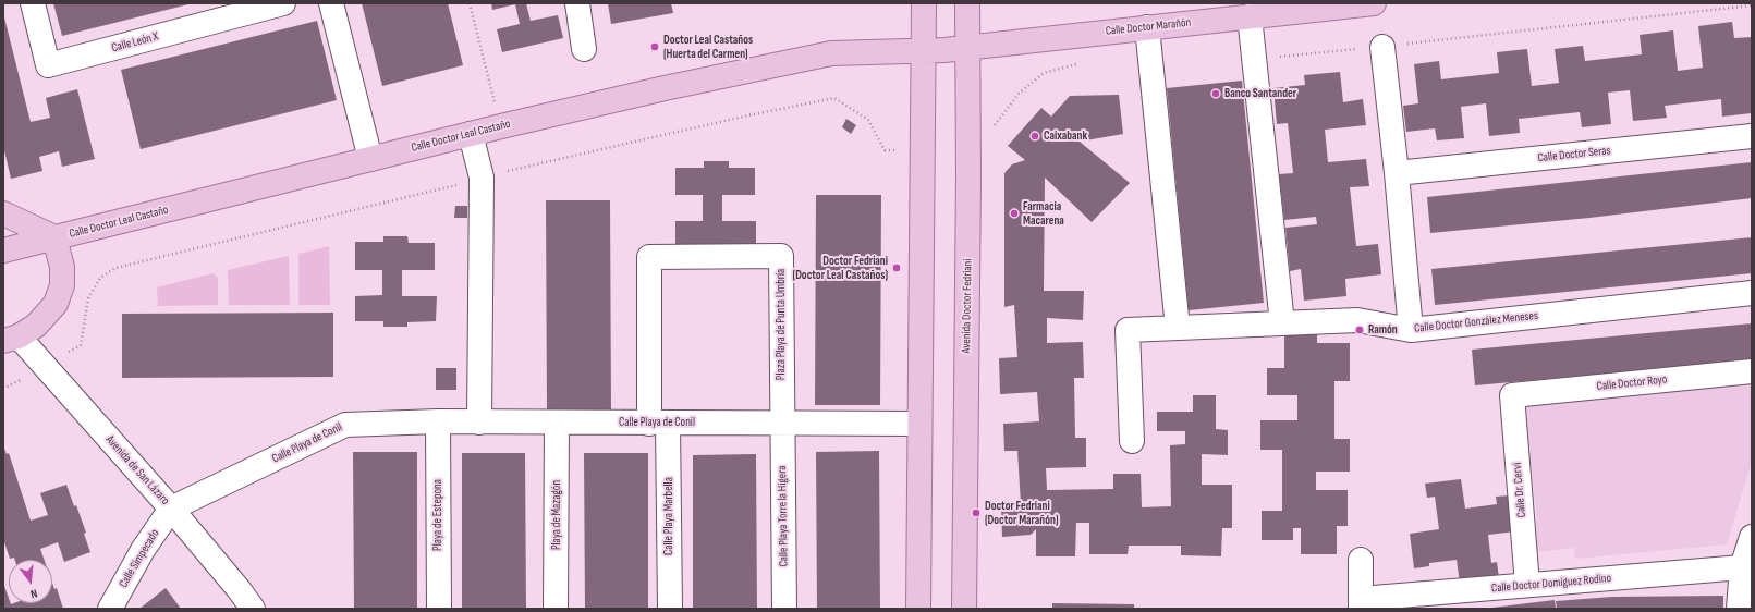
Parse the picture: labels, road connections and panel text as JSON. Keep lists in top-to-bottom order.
{
  "streets": {
    "main road": [
      "Calle Doctor Marañón",
      "Calle Doctor Leal Castaño",
      "Avenida Doctor Fedriani",
      "Avenida de San Lázaro"
    ],
    "street": [
      "Calle León X",
      "Calle Doctor Seras",
      "Calle Doctor González Meneses",
      "Plaza Playa de Punta Umbría",
      "Calle Doctor Royo",
      "Calle Playa de Conil",
      "Calle Dr. Cervi",
      "Playa de Estepona",
      "Playa de Mazagón",
      "Calle Playa Marbella",
      "Calle Playa Torre la Higera",
      "Calle Simpecado",
      "Calle Doctor Domíguez Rodino"
    ]
  },
  "crossings": [
    ["Calle Doctor Marañón", "Calle Doctor Leal Castaño"],
    ["Calle Doctor Marañón", "Avenida Doctor Fedriani"],
    ["Calle Doctor Leal Castaño", "Avenida de San Lázaro"],
    ["Plaza Playa de Punta Umbría", "Calle Playa de Conil"],
    ["Plaza Playa de Punta Umbría", "Calle Playa Marbella"],
    ["Plaza Playa de Punta Umbría", "Calle Playa Torre la Higera"],
    ["Calle Doctor Royo", "Calle Dr. Cervi"],
    ["Calle Playa de Conil", "Avenida de San Lázaro"],
    ["Calle Playa de Conil", "Playa de Estepona"],
    ["Calle Playa de Conil", "Playa de Mazagón"],
    ["Calle Playa de Conil", "Calle Playa Marbella"],
    ["Calle Playa de Conil", "Calle Playa Torre la Higera"],
    ["Calle Playa de Conil", "Calle Simpecado"],
    ["Avenida de San Lázaro", "Calle Simpecado"],
    ["Calle Dr. Cervi", "Calle Doctor Domíguez Rodino"]
  ],
  "places": [
    "Doctor Leal Castaños (Huerta del Carmen)",
    "Banco Santander",
    "Caixabank",
    "Farmacia Macarena",
    "Doctor Fedriani (Doctor Leal Castaños)",
    "Ramón",
    "Doctor Fedriani (Doctor Marañón)"
  ],
  "north": "bottom"
}
